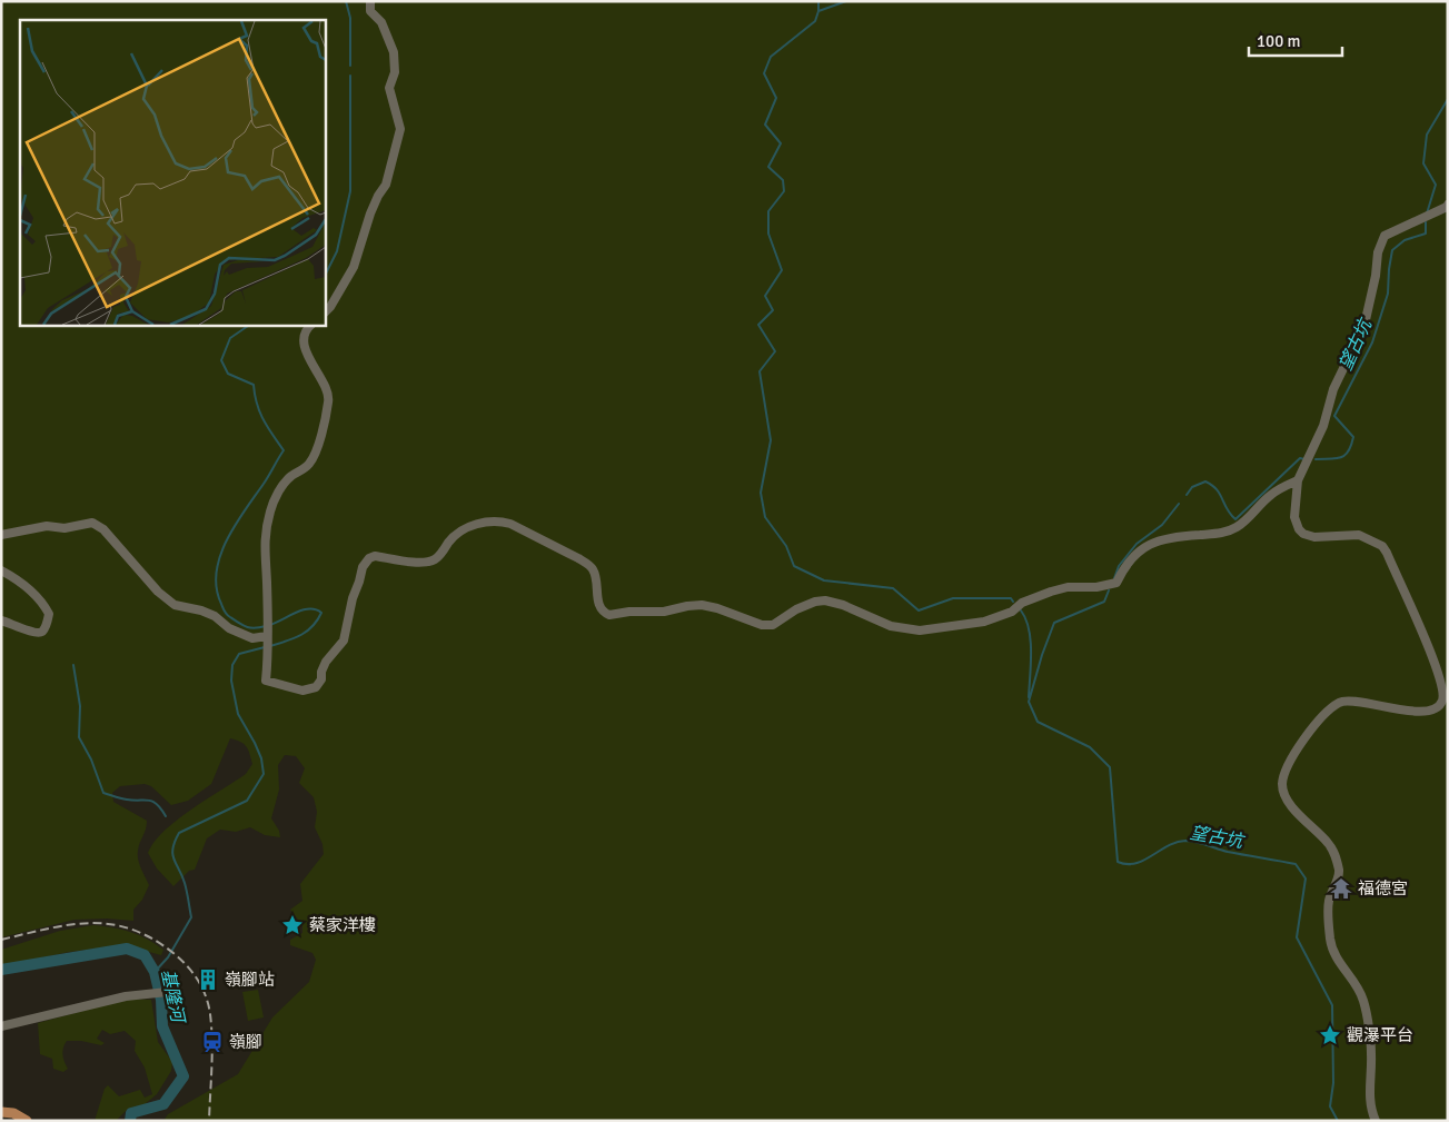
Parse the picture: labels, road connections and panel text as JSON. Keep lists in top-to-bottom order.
{
  "water": ["望古坑", "基隆河"],
  "places": {
    "temple": ["福德宮"],
    "place": ["蔡家洋樓", "觀瀑平台"],
    "building": ["嶺腳站"],
    "station": ["嶺腳"]
  },
  "scale_bar": "100 m"
}
